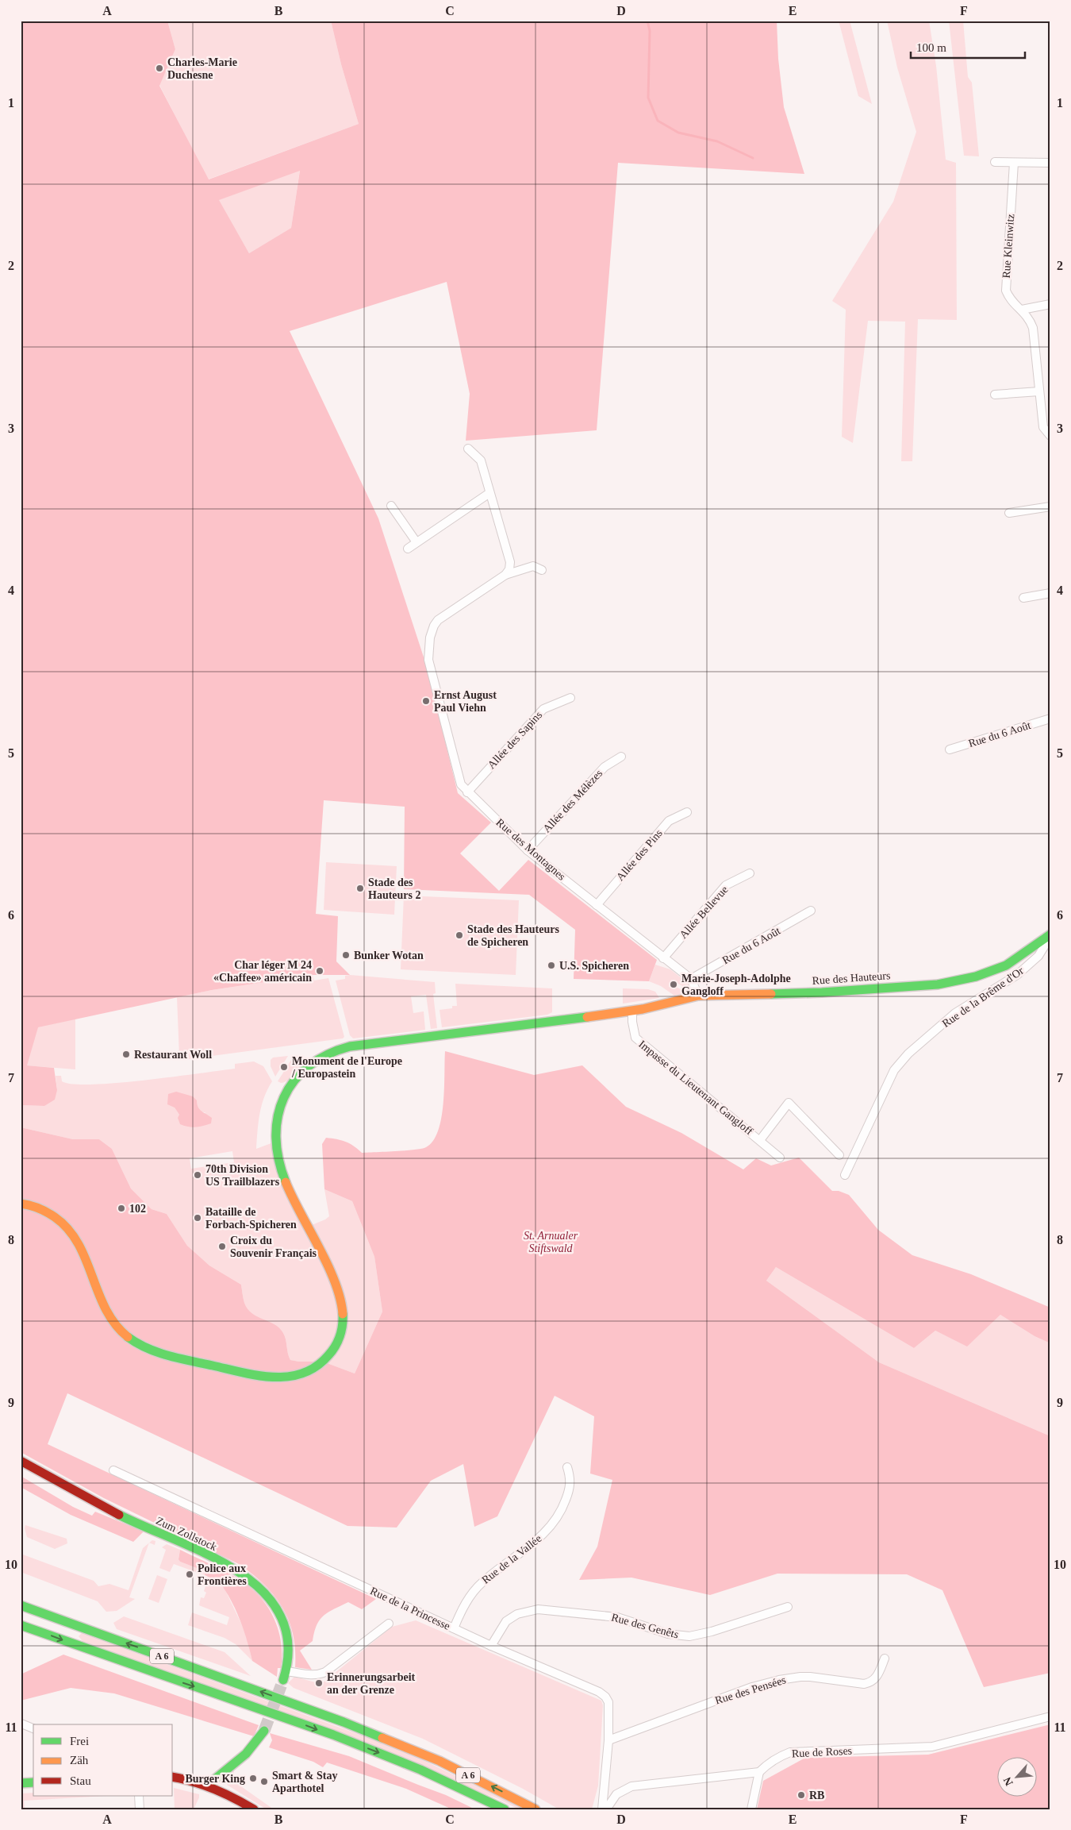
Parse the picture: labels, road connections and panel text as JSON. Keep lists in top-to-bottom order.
{
  "streets": {
    "main road": ["Rue des Hauteurs", "Zum Zollstock", "A 6"],
    "street": [
      "Rue Kleinwitz",
      "Rue du 6 Août",
      "Allée des Sapins",
      "Allée des Mélèzes",
      "Rue des Montagnes",
      "Allée des Pins",
      "Allée Bellevue",
      "Rue de la Brême d'Or",
      "Impasse du Lieutenant Gangloff",
      "Rue de la Vallée",
      "Rue de la Princesse",
      "Rue des Genêts",
      "Rue des Pensées",
      "Rue de Roses"
    ]
  },
  "crossings": [
    ["Rue du 6 Août", "Rue des Montagnes"],
    ["Allée des Sapins", "Rue des Montagnes"],
    ["Allée des Mélèzes", "Rue des Montagnes"],
    ["Rue des Montagnes", "Allée des Pins"],
    ["Rue des Montagnes", "Allée Bellevue"],
    ["Rue des Hauteurs", "Rue de la Brême d'Or"],
    ["Rue des Hauteurs", "Impasse du Lieutenant Gangloff"],
    ["Rue de la Vallée", "Rue de la Princesse"],
    ["Rue de la Princesse", "Rue des Genêts"],
    ["Rue de la Princesse", "Rue des Pensées"]
  ],
  "parks": ["St. Arnualer Stiftswald"],
  "places": [
    "Charles-Marie Duchesne",
    "Ernst August Paul Viehn",
    "Stade des Hauteurs 2",
    "Stade des Hauteurs de Spicheren",
    "Bunker Wotan",
    "U.S. Spicheren",
    "Char léger M 24 «Chaffee» américain",
    "Marie-Joseph-Adolphe Gangloff",
    "Restaurant Woll",
    "Monument de l'Europe / Europastein",
    "70th Division US Trailblazers",
    "102",
    "Bataille de Forbach-Spicheren",
    "Croix du Souvenir Français",
    "Police aux Frontières",
    "Erinnerungsarbeit an der Grenze",
    "Burger King",
    "Smart & Stay Aparthotel",
    "RB"
  ],
  "legend": ["Frei", "Zäh", "Stau"],
  "scale_bar": "100 m",
  "north": "bottom left",
  "grid": {
    "columns": [
      "A",
      "B",
      "C",
      "D",
      "E",
      "F"
    ],
    "rows": [
      "1",
      "2",
      "3",
      "4",
      "5",
      "6",
      "7",
      "8",
      "9",
      "10",
      "11"
    ]
  }
}
